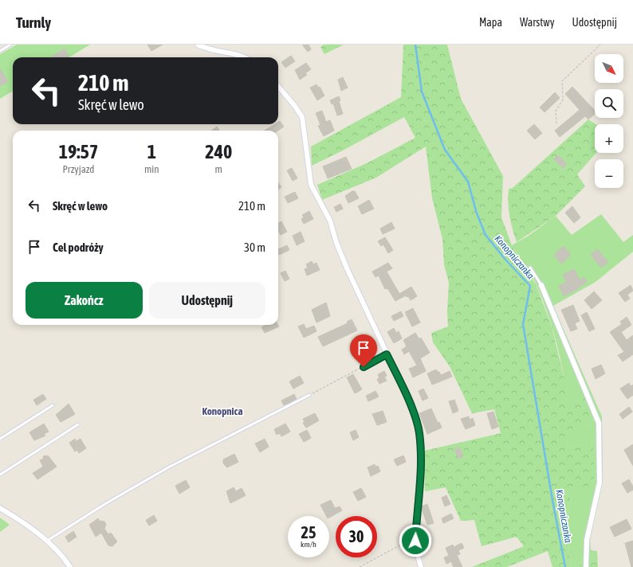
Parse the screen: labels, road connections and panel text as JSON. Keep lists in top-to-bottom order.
{
  "districts": ["Konopnica"],
  "water": ["Konopniczanka"],
  "north": "bottom right",
  "page": {
    "header": "Turnly",
    "nav": ["Mapa", "Warstwy", "Udostępnij"],
    "map_buttons": ["+", "−"],
    "turn": ["210 m", "Skręć w lewo"],
    "eta": [
      "19:57",
      "Przyjazd",
      "1",
      "min",
      "240",
      "m"
    ],
    "list": [
      {
        "name": "Skręć w lewo",
        "value": "210 m"
      },
      {
        "name": "Cel podróży",
        "value": "30 m"
      }
    ],
    "buttons": ["Zakończ", "Udostępnij"],
    "speed": "25 km/h",
    "limit": "30"
  }
}
